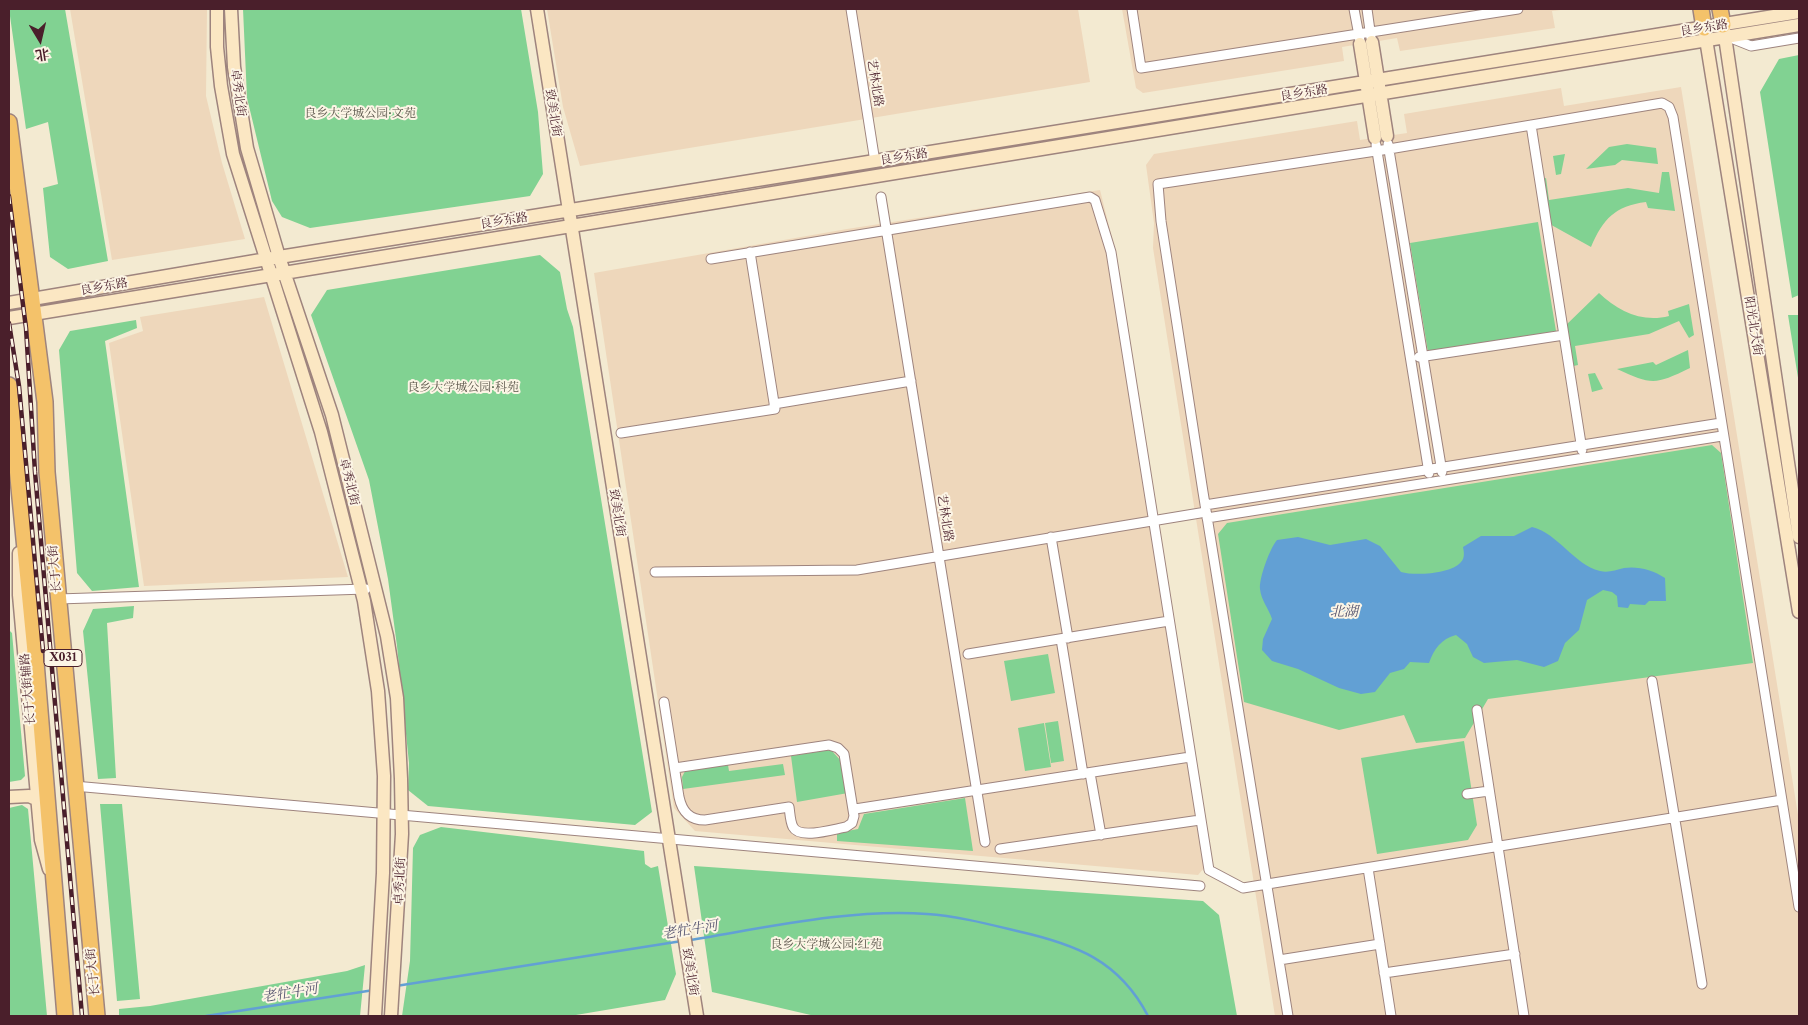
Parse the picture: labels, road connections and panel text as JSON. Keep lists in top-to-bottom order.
{
  "streets": {
    "main road": [
      "良乡东路",
      "卓秀北街",
      "致美北街",
      "阳光北大街",
      "长于大街",
      "X031",
      "长于大街辅路"
    ],
    "street": ["艺林北路"]
  },
  "crossings": [
    ["良乡东路", "艺林北路"],
    ["良乡东路", "卓秀北街"],
    ["良乡东路", "致美北街"],
    ["良乡东路", "阳光北大街"],
    ["良乡东路", "长于大街"],
    ["X031", "长于大街辅路"]
  ],
  "water": ["北湖", "老牤牛河"],
  "parks": ["良乡大学城公园·文苑", "良乡大学城公园·科苑", "良乡大学城公园·红苑"],
  "north": "bottom"
}
